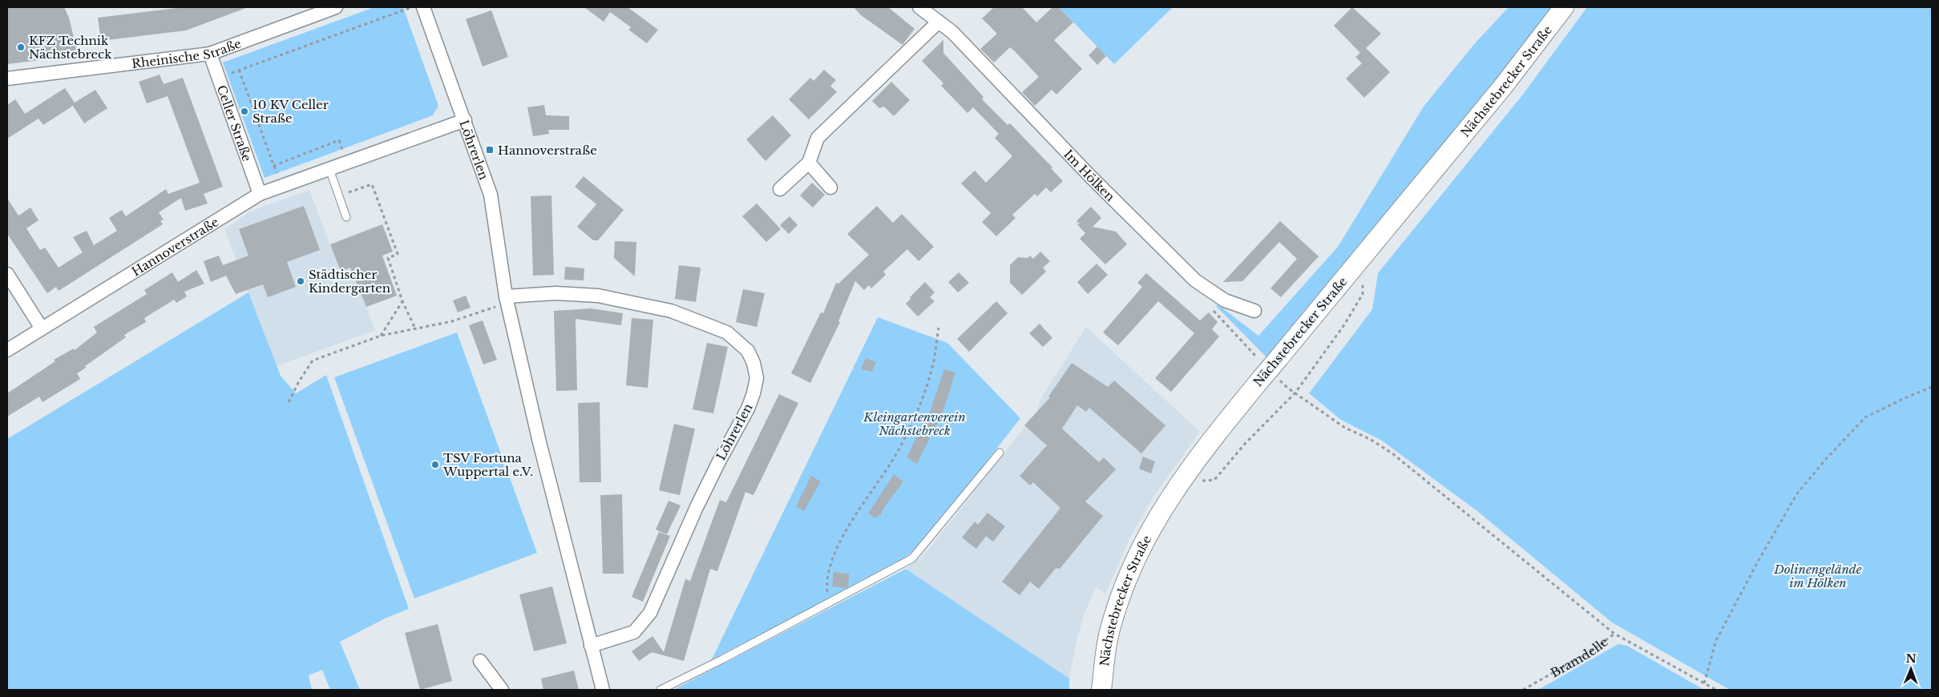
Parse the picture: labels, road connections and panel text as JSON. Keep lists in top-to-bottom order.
{
  "streets": {
    "main road": ["Nächstebrecker Straße"],
    "street": [
      "Rheinische Straße",
      "Celler Straße",
      "Löhrerlen",
      "Im Hölken",
      "Hannoverstraße"
    ],
    "path": ["Bramdelle"]
  },
  "crossings": [
    ["Rheinische Straße", "Celler Straße"],
    ["Celler Straße", "Hannoverstraße"],
    ["Löhrerlen", "Hannoverstraße"]
  ],
  "parks": ["Kleingartenverein Nächstebreck", "Dolinengelände im Hölken"],
  "places": {
    "other": [
      "KFZ Technik Nächstebreck",
      "10 KV Celler Straße",
      "Städtischer Kindergarten",
      "TSV Fortuna Wuppertal e.V."
    ],
    "transit": ["Hannoverstraße"]
  },
  "north": "top"
}
